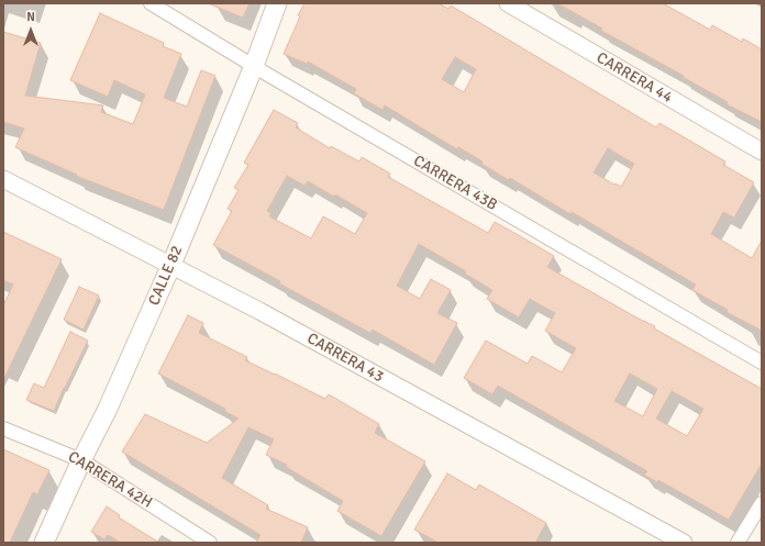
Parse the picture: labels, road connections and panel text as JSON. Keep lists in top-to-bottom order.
{
  "streets": {
    "main road": ["CALLE 82"],
    "street": [
      "CARRERA 44",
      "CARRERA 43B",
      "CARRERA 43",
      "CARRERA 42H"
    ]
  },
  "crossings": [
    ["CARRERA 43B", "CALLE 82"],
    ["CALLE 82", "CARRERA 43"],
    ["CALLE 82", "CARRERA 42H"]
  ],
  "north": "top"
}
